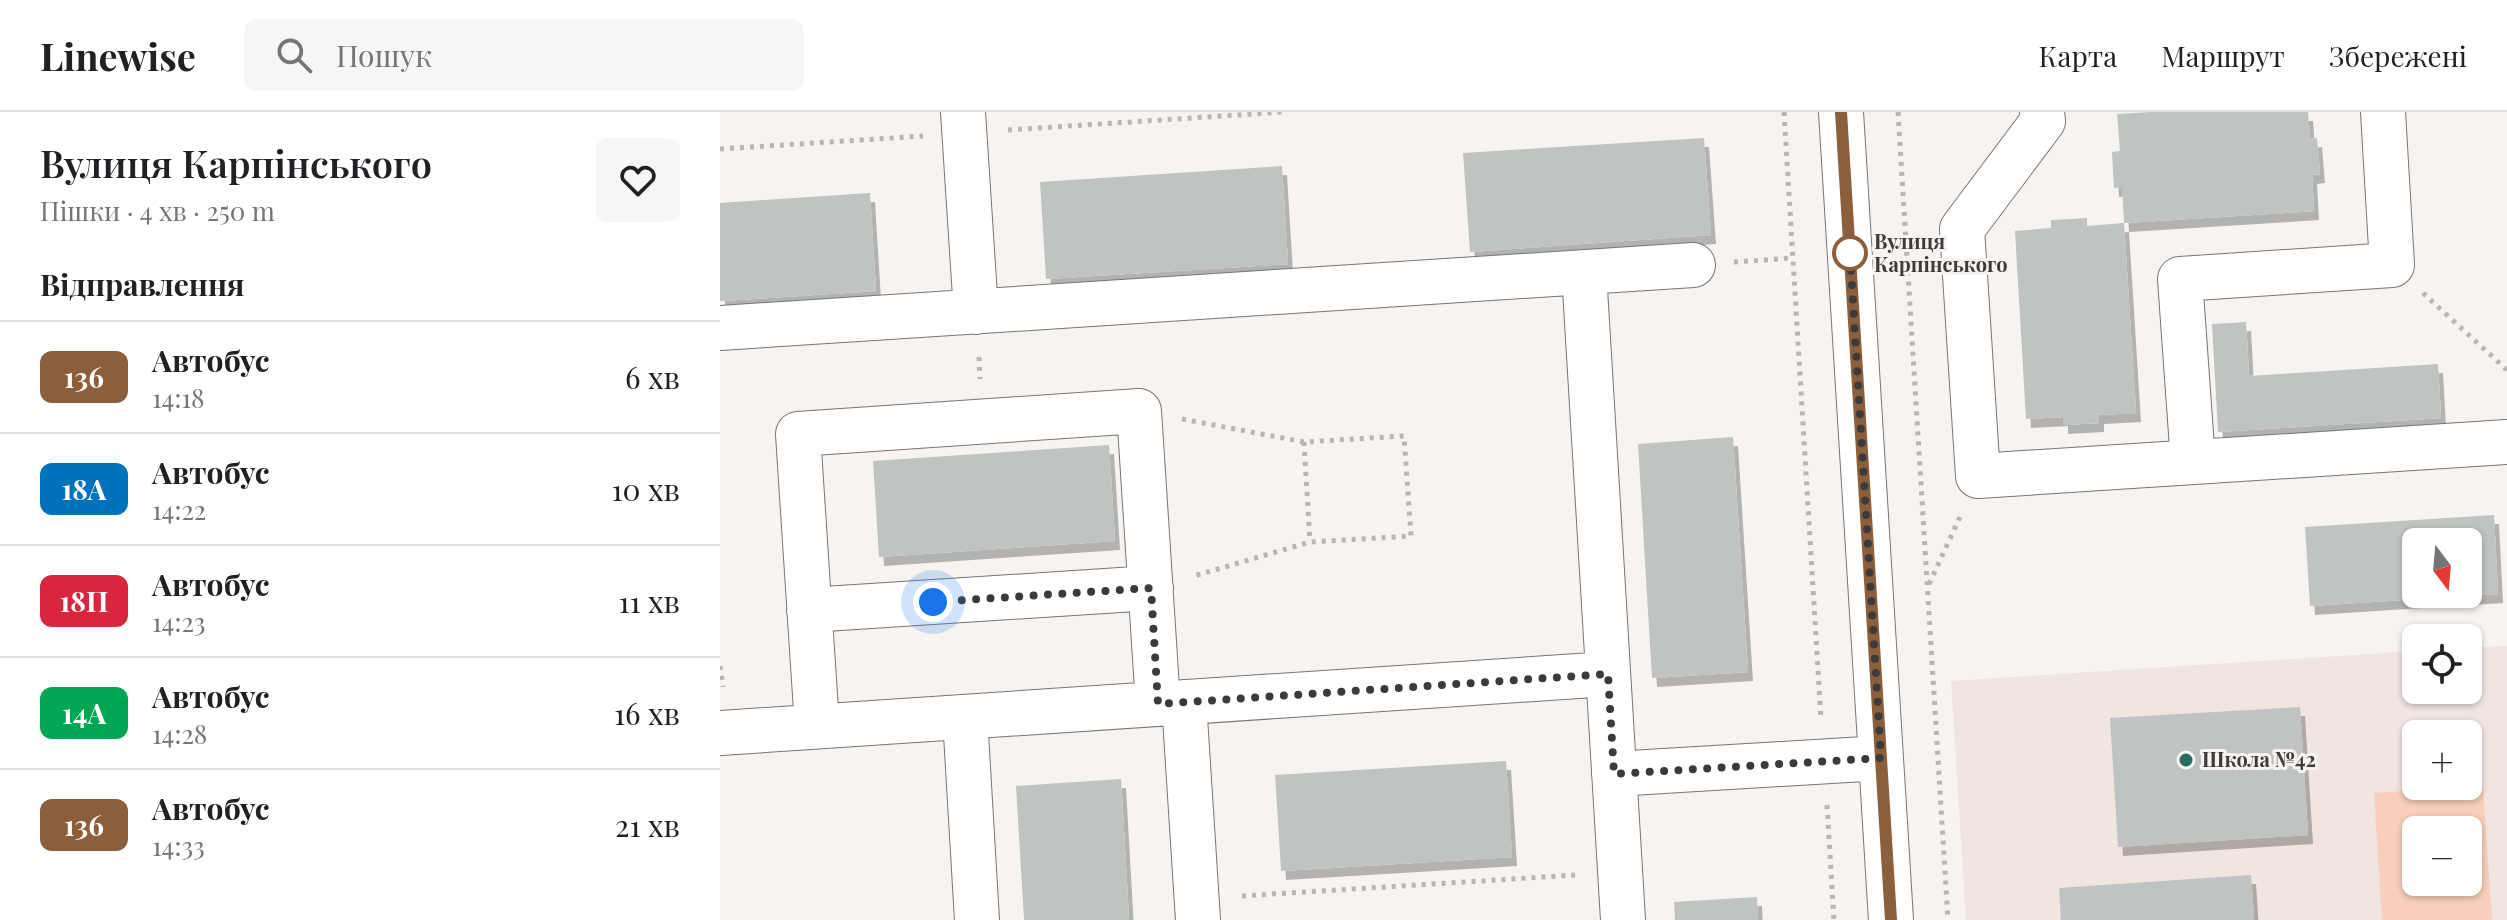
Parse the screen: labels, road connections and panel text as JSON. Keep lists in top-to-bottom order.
{
  "places": ["Вулиця Карпінського", "Школа №42"],
  "lines": ["bus line 136"],
  "north": "bottom",
  "page": {
    "header": "Linewise",
    "search": "Пошук",
    "nav": ["Карта", "Маршрут", "Збережені"],
    "heading": [
      ["Вулиця Карпінського", "Пішки · 4 хв · 250 m"],
      "Відправлення"
    ],
    "list": [
      {
        "mark": "136",
        "name": "Автобус",
        "note": "14:18",
        "value": "6 хв"
      },
      {
        "mark": "18А",
        "name": "Автобус",
        "note": "14:22",
        "value": "10 хв"
      },
      {
        "mark": "18П",
        "name": "Автобус",
        "note": "14:23",
        "value": "11 хв"
      },
      {
        "mark": "14А",
        "name": "Автобус",
        "note": "14:28",
        "value": "16 хв"
      },
      {
        "mark": "136",
        "name": "Автобус",
        "note": "14:33",
        "value": "21 хв"
      }
    ],
    "map_buttons": ["+", "−"]
  }
}
